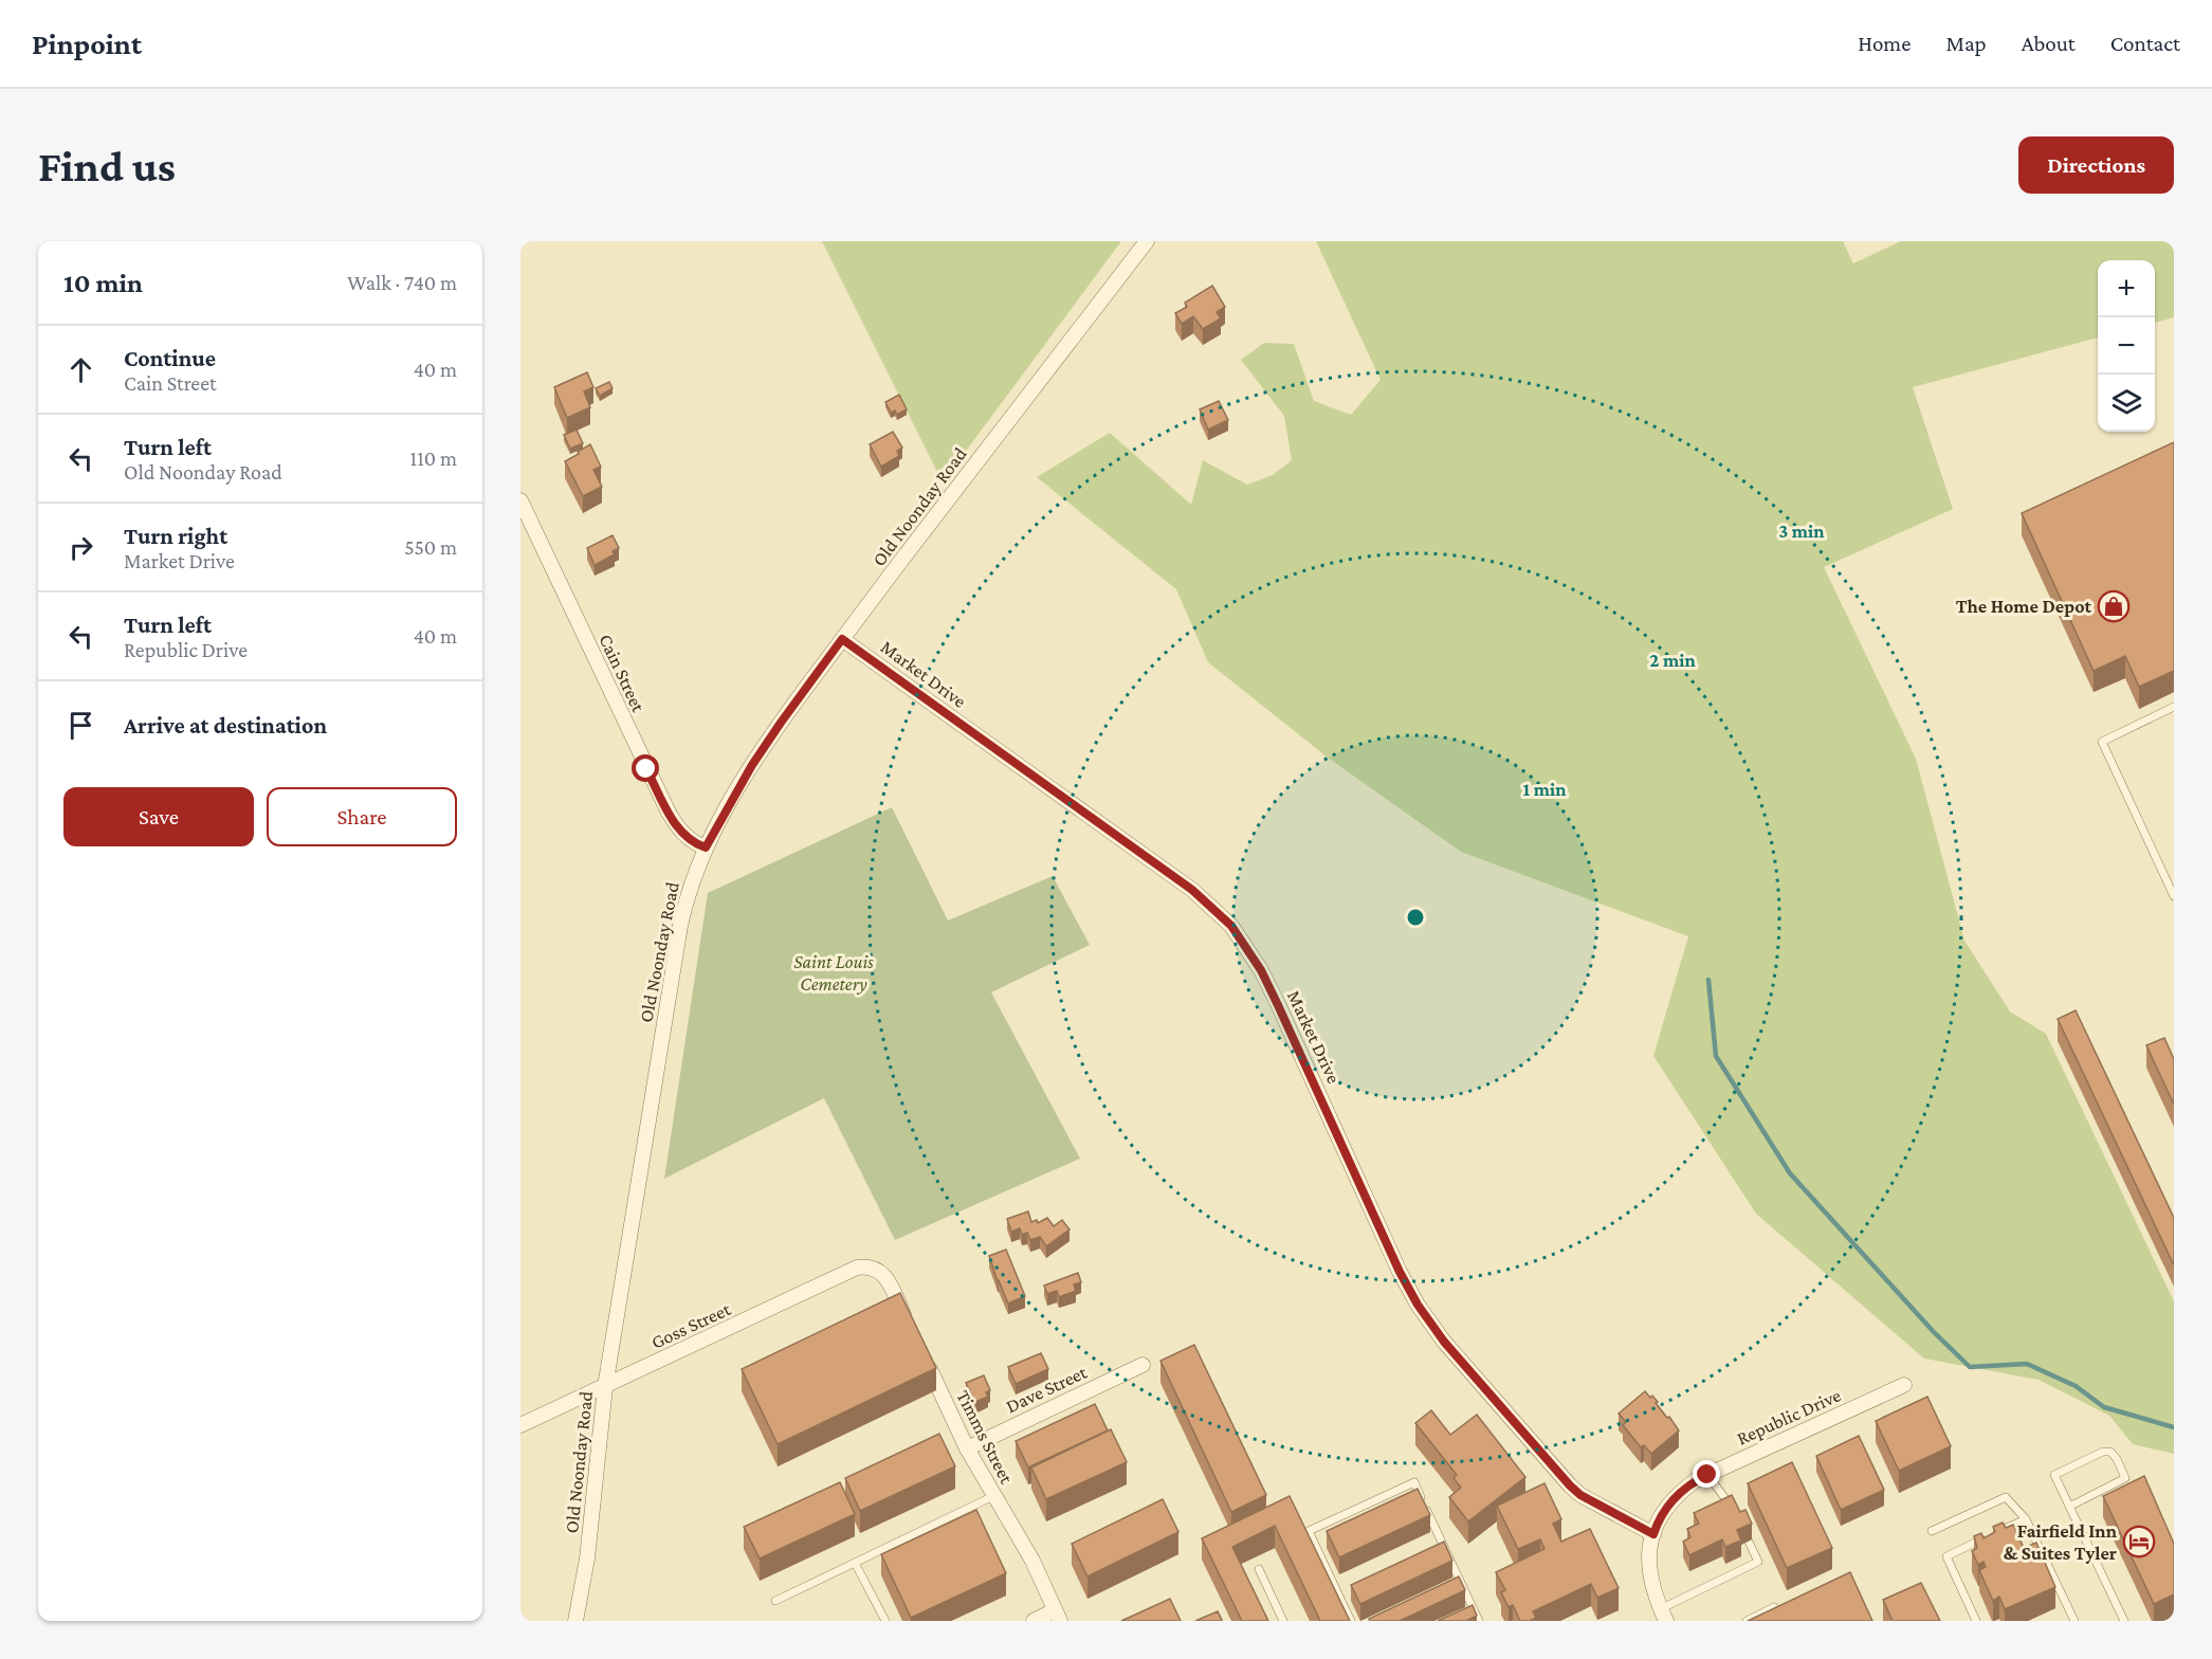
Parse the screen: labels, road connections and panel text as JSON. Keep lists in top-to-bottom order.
{
  "streets": {
    "street": [
      "Old Noonday Road",
      "Cain Street",
      "Market Drive",
      "Goss Street",
      "Dave Street",
      "Republic Drive",
      "Timms Street"
    ]
  },
  "crossings": [
    ["Old Noonday Road", "Cain Street"],
    ["Old Noonday Road", "Market Drive"],
    ["Old Noonday Road", "Goss Street"],
    ["Market Drive", "Republic Drive"],
    ["Dave Street", "Timms Street"]
  ],
  "parks": ["Saint Louis Cemetery"],
  "places": {
    "shop": ["The Home Depot"],
    "hotel": ["Fairfield Inn & Suites Tyler"]
  },
  "page": {
    "header": "Pinpoint",
    "nav": [
      "Home",
      "Map",
      "About",
      "Contact"
    ],
    "buttons": [
      "Directions",
      ["Save", "Share"]
    ],
    "title": "Find us",
    "heading": ["10 min", "Walk · 740 m"],
    "map_buttons": ["+", "−"],
    "list": [
      ["Continue", "Cain Street", "40 m"],
      ["Turn left", "Old Noonday Road", "110 m"],
      ["Turn right", "Market Drive", "550 m"],
      ["Turn left", "Republic Drive", "40 m"],
      "Arrive at destination"
    ]
  },
  "rings": ["3 min", "2 min", "1 min"]
}
